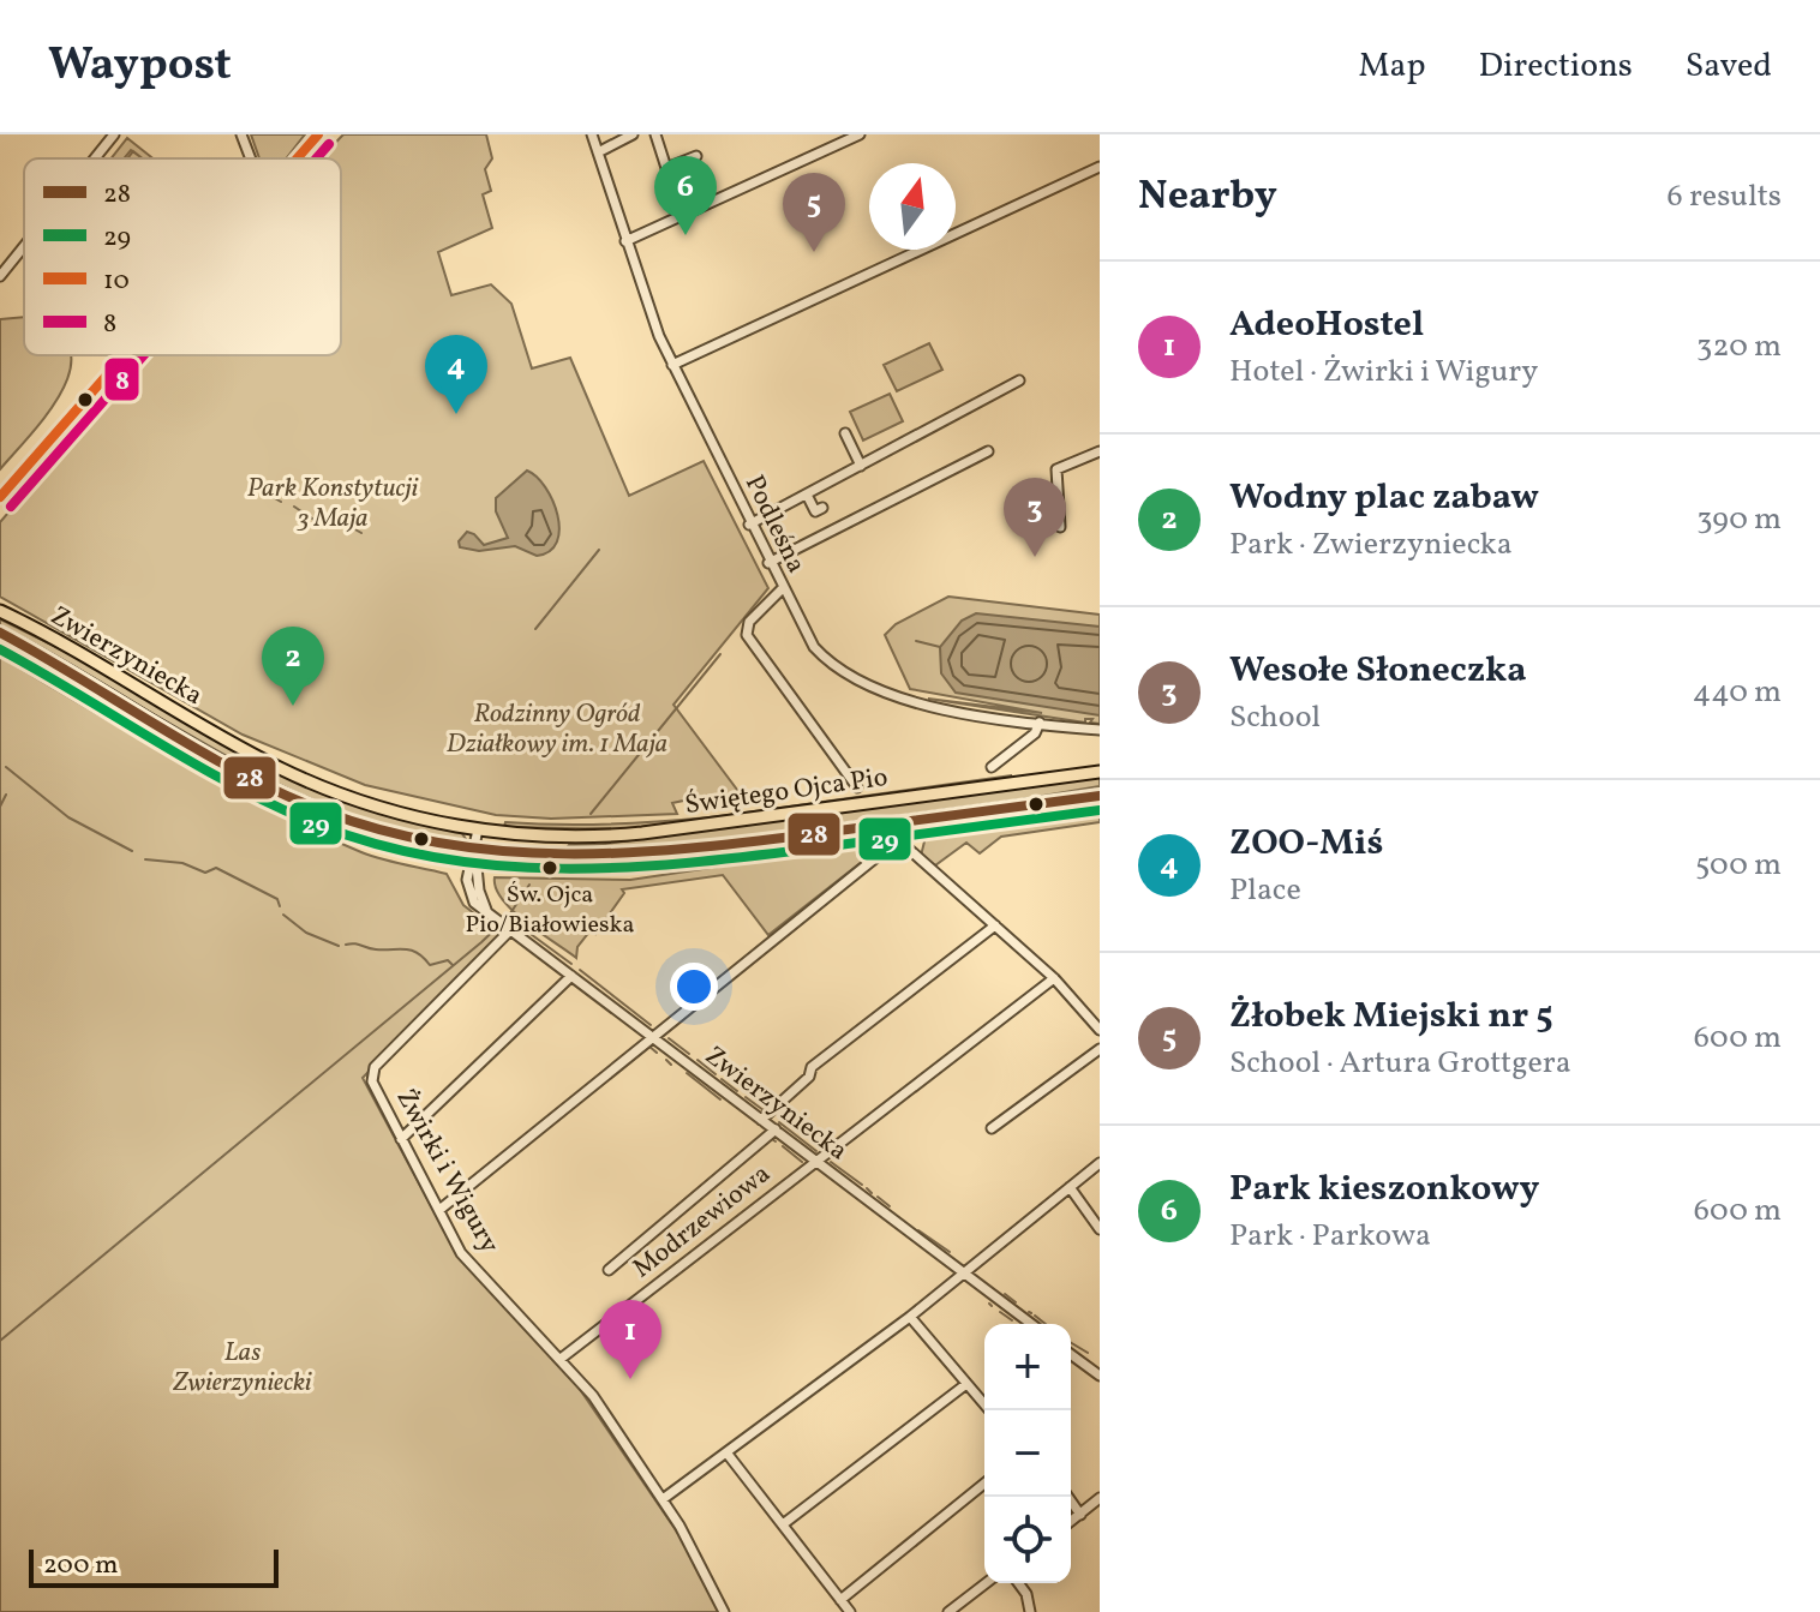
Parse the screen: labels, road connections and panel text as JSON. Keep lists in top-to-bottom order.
{
  "streets": {
    "main road": ["Zwierzyniecka", "Świętego Ojca Pio"],
    "street": ["Podleśna", "Żwirki i Wigury", "Modrzewiowa"]
  },
  "crossings": [
    ["Zwierzyniecka", "Świętego Ojca Pio"],
    ["Zwierzyniecka", "Żwirki i Wigury"],
    ["Zwierzyniecka", "Modrzewiowa"],
    ["Żwirki i Wigury", "Modrzewiowa"]
  ],
  "parks": ["Park Konstytucji 3 Maja", "Rodzinny Ogród Działkowy im. 1 Maja", "Las Zwierzyniecki"],
  "places": ["Św. Ojca Pio/Białowieska"],
  "lines": [
    "transit line 10",
    "transit line 8",
    "transit line 28",
    "transit line 29"
  ],
  "legend": [
    "28",
    "29",
    "10",
    "8"
  ],
  "scale_bar": "200 m",
  "north": "top",
  "page": {
    "header": "Waypost",
    "nav": ["Map", "Directions", "Saved"],
    "heading": ["Nearby", "6 results"],
    "pins": [
      "6",
      "5",
      "4",
      "3",
      "2",
      "1"
    ],
    "list": [
      {
        "mark": "1",
        "name": "AdeoHostel",
        "note": "Hotel · Żwirki i Wigury",
        "value": "320 m"
      },
      {
        "mark": "2",
        "name": "Wodny plac zabaw",
        "note": "Park · Zwierzyniecka",
        "value": "390 m"
      },
      {
        "mark": "3",
        "name": "Wesołe Słoneczka",
        "note": "School",
        "value": "440 m"
      },
      {
        "mark": "4",
        "name": "ZOO-Miś",
        "note": "Place",
        "value": "500 m"
      },
      {
        "mark": "5",
        "name": "Żłobek Miejski nr 5",
        "note": "School · Artura Grottgera",
        "value": "600 m"
      },
      {
        "mark": "6",
        "name": "Park kieszonkowy",
        "note": "Park · Parkowa",
        "value": "600 m"
      }
    ],
    "map_buttons": ["+", "−"],
    "scale": "200 m"
  }
}
